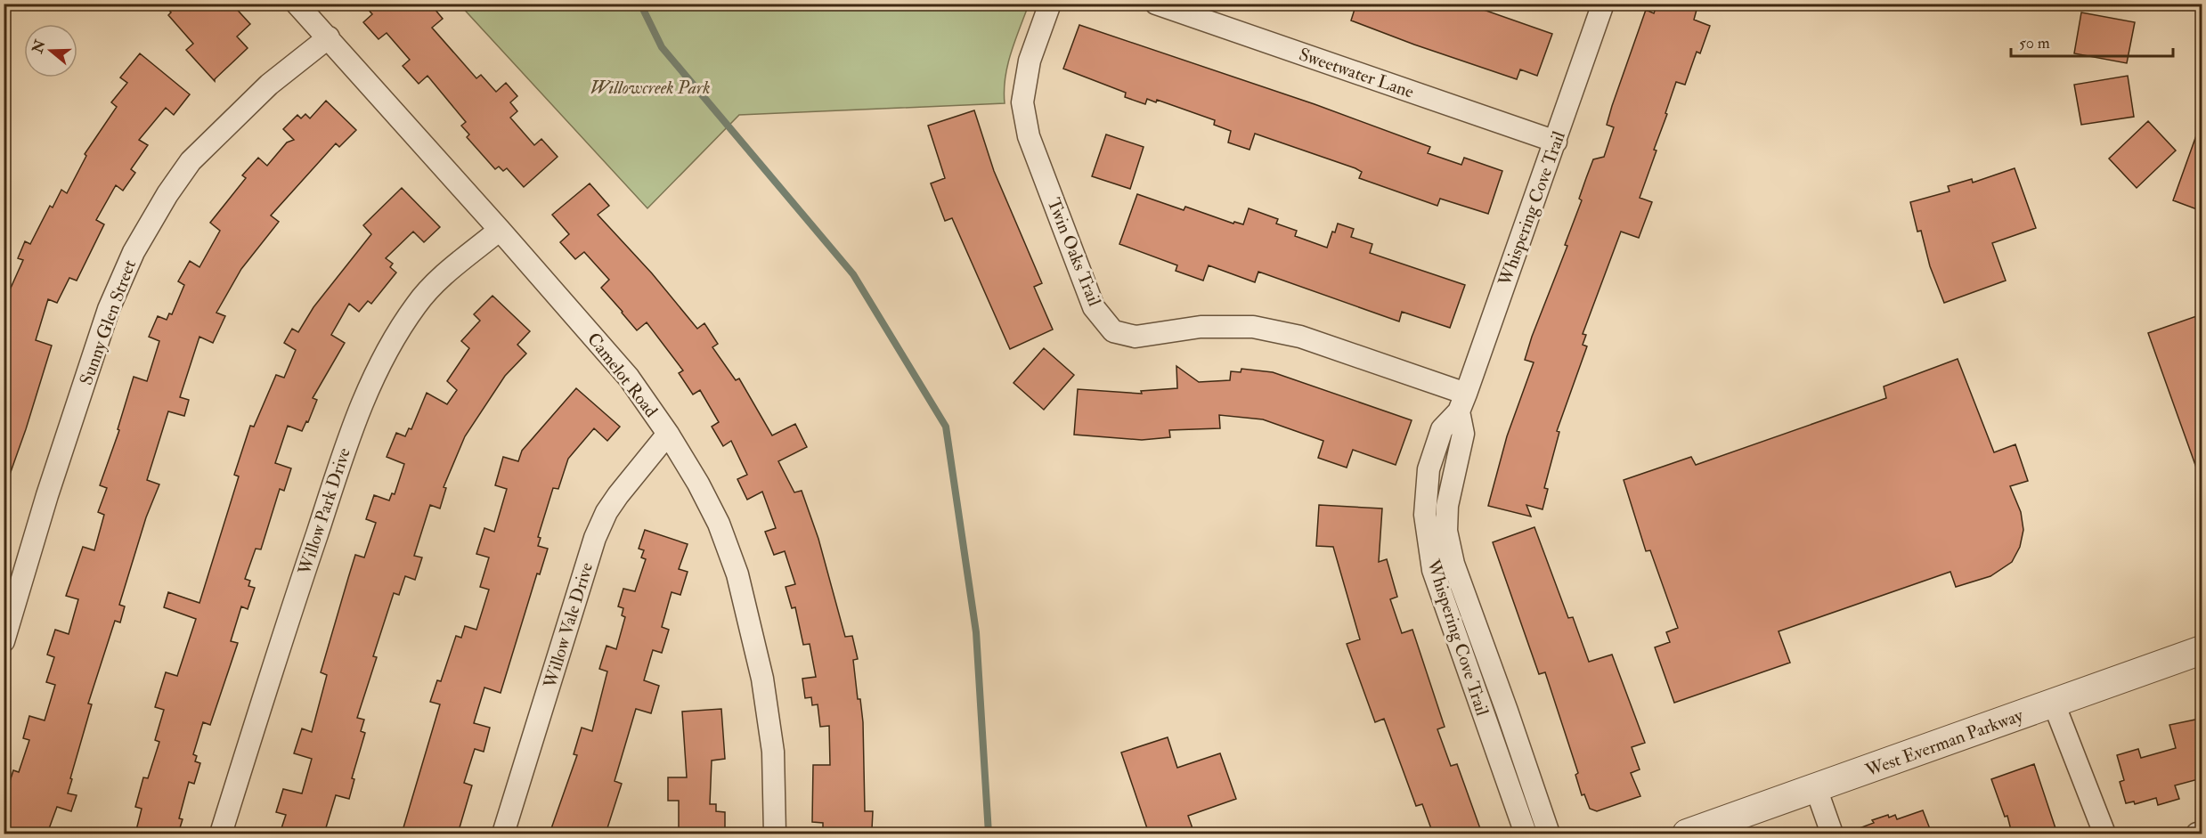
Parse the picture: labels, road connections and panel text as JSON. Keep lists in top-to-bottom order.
{
  "streets": {
    "street": [
      "Sweetwater Lane",
      "Whispering Cove Trail",
      "Twin Oaks Trail",
      "Sunny Glen Street",
      "Camelot Road",
      "Willow Park Drive",
      "Willow Vale Drive",
      "West Everman Parkway"
    ]
  },
  "crossings": [
    ["Sweetwater Lane", "Whispering Cove Trail"],
    ["Whispering Cove Trail", "Twin Oaks Trail"],
    ["Sunny Glen Street", "Camelot Road"],
    ["Camelot Road", "Willow Park Drive"],
    ["Camelot Road", "Willow Vale Drive"]
  ],
  "parks": ["Willowcreek Park"],
  "scale_bar": "50 m",
  "north": "left"
}
